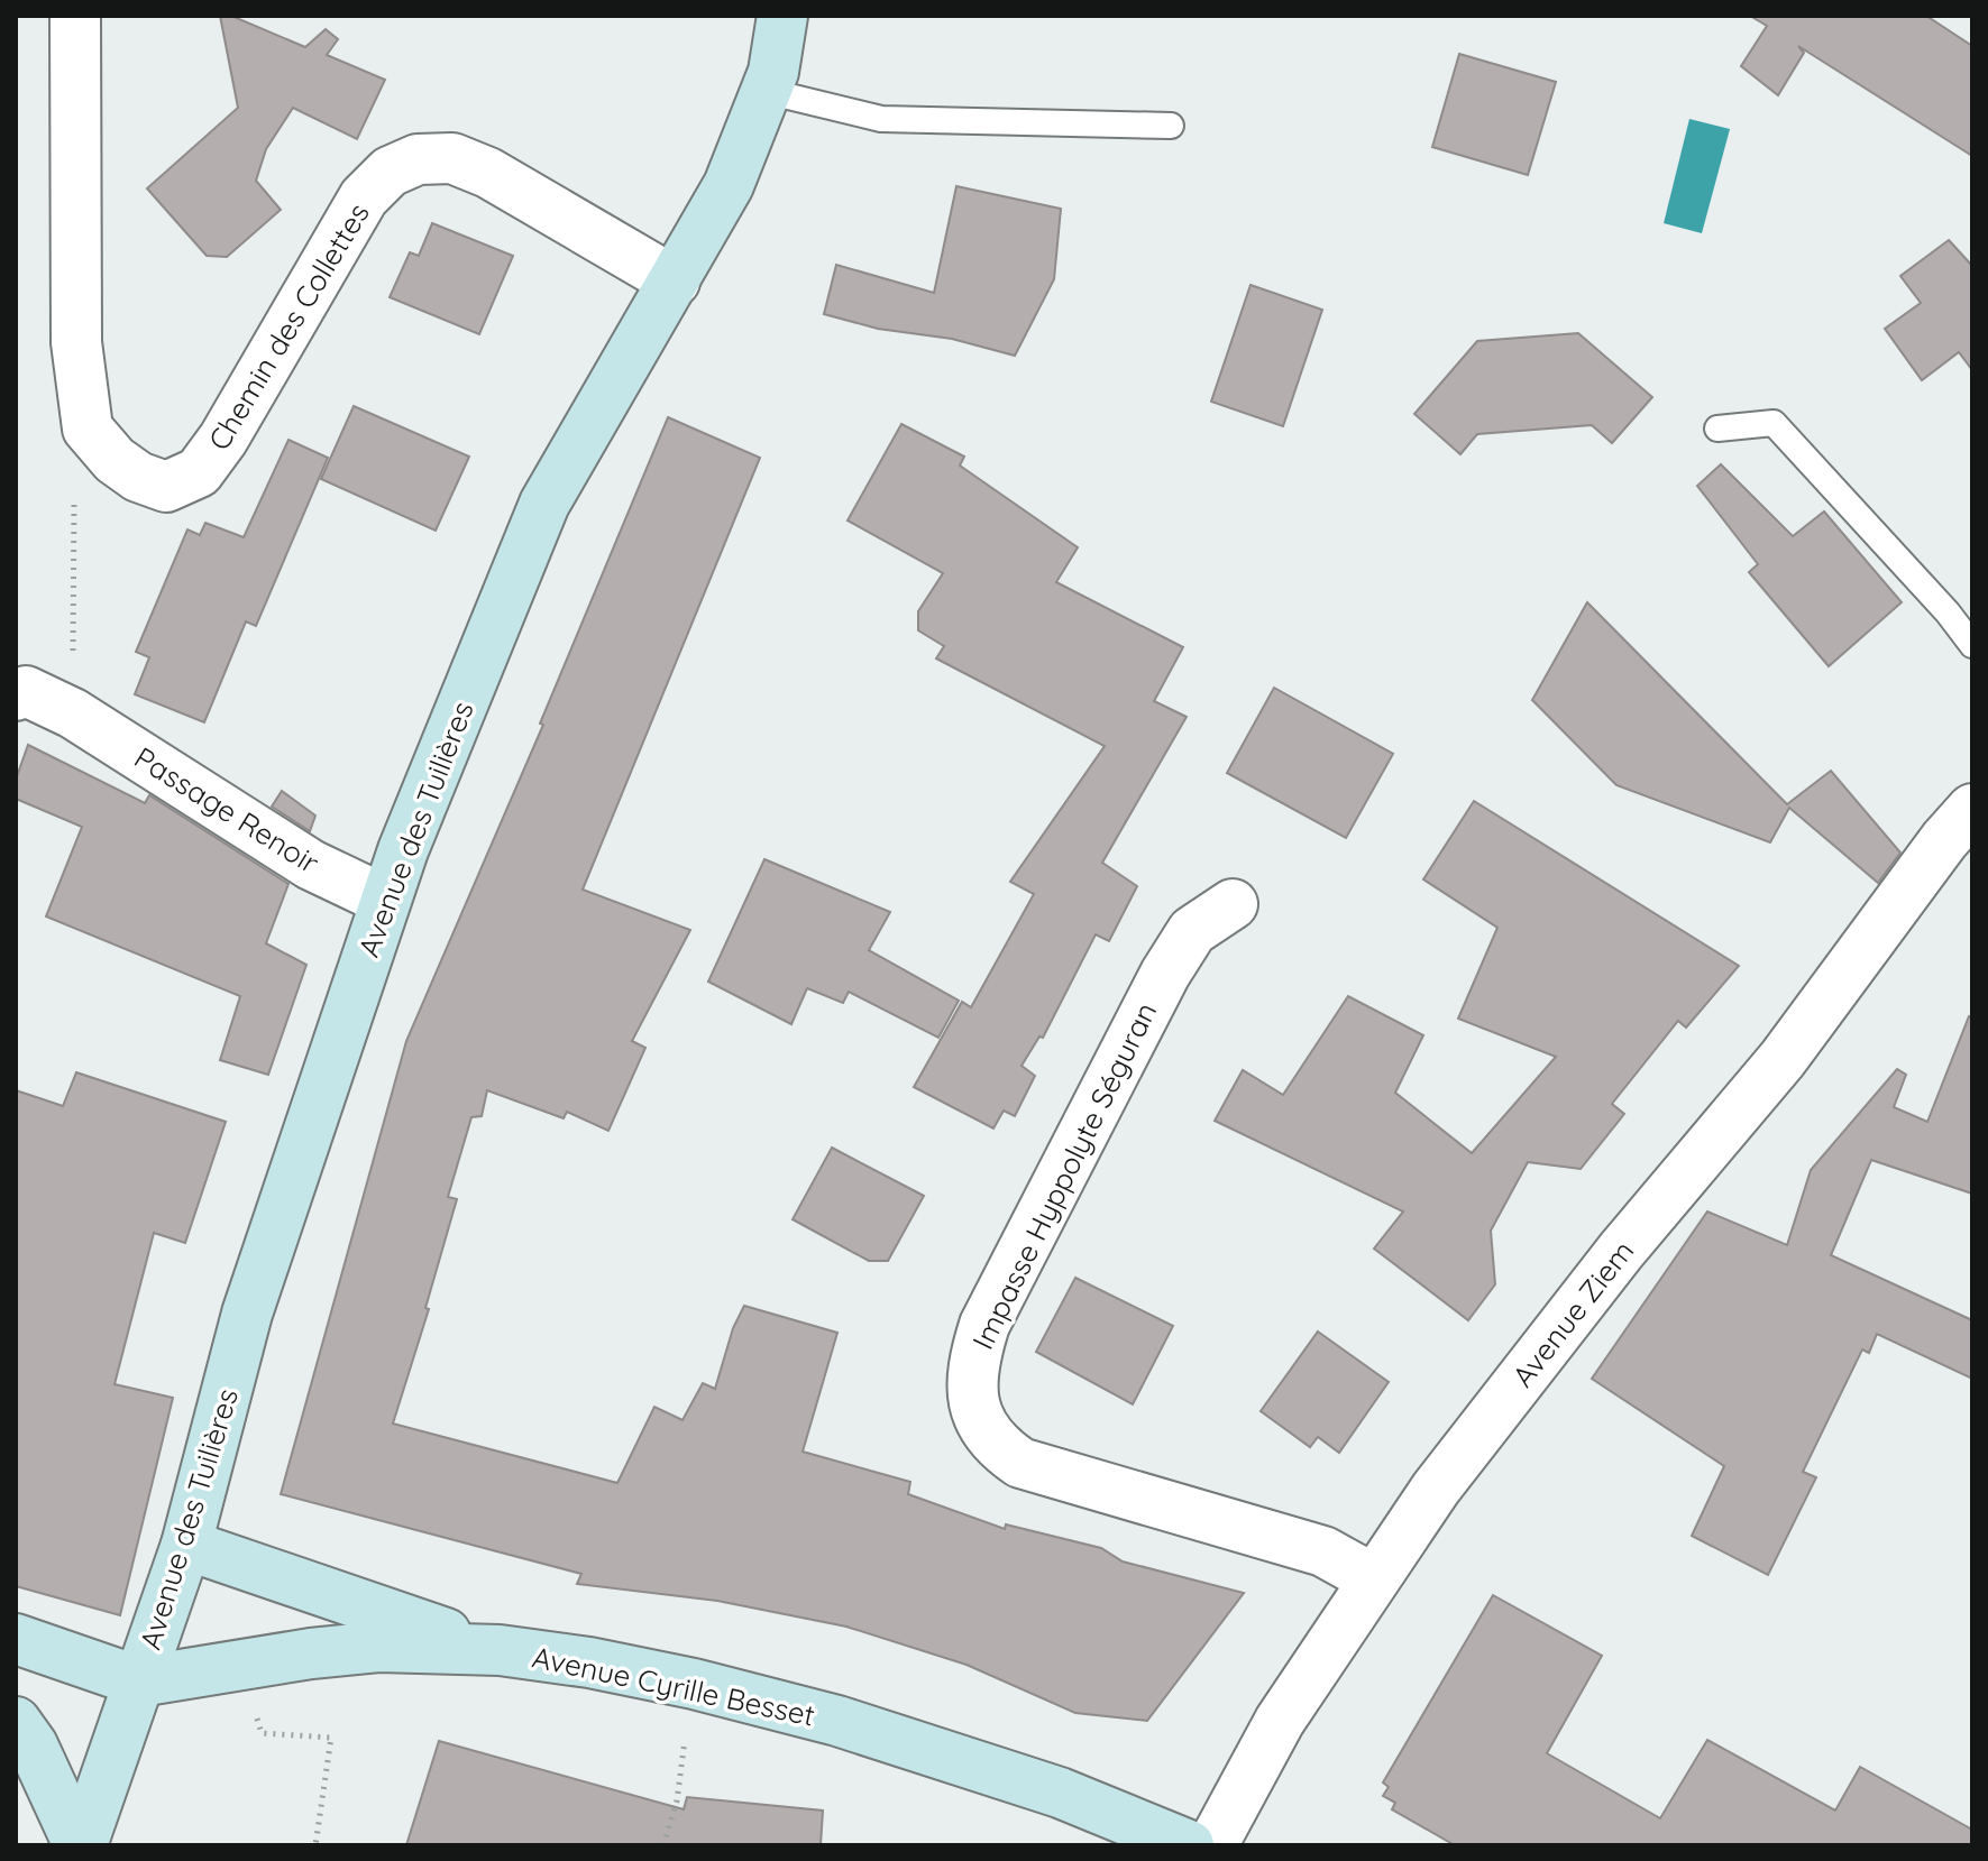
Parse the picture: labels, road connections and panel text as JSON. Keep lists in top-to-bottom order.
{
  "streets": {
    "street": [
      "Chemin des Collettes",
      "Passage Renoir",
      "Avenue des Tuilières",
      "Impasse Hyppolyte Séguran",
      "Avenue Ziem",
      "Avenue Cyrille Besset"
    ]
  },
  "crossings": [
    ["Chemin des Collettes", "Avenue des Tuilières"],
    ["Passage Renoir", "Avenue des Tuilières"],
    ["Avenue des Tuilières", "Avenue Cyrille Besset"],
    ["Impasse Hyppolyte Séguran", "Avenue Ziem"]
  ]
}
